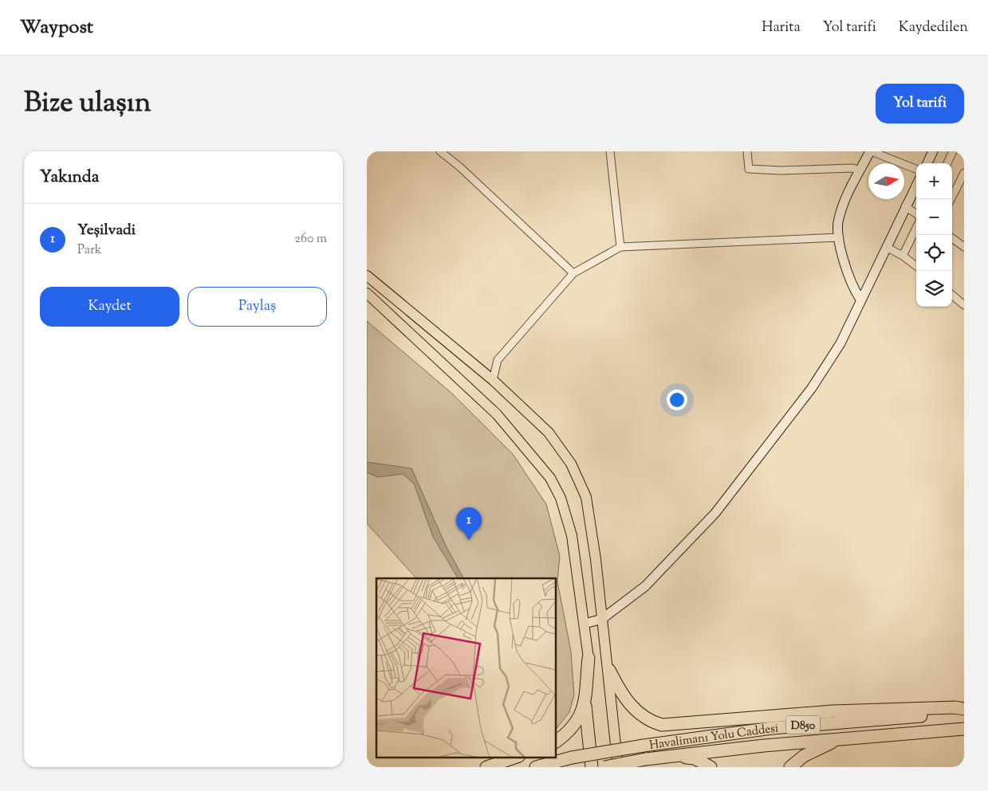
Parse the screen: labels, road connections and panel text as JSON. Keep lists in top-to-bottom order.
{
  "streets": {
    "highway": ["D850", "Havalimanı Yolu Caddesi"]
  },
  "north": "right",
  "page": {
    "header": "Waypost",
    "nav": ["Harita", "Yol tarifi", "Kaydedilen"],
    "title": "Bize ulaşın",
    "buttons": [
      "Yol tarifi",
      ["Kaydet", "Paylaş"]
    ],
    "heading": "Yakında",
    "map_buttons": ["+", "−"],
    "list": [
      {
        "mark": "1",
        "name": "Yeşilvadi",
        "note": "Park",
        "value": "260 m"
      }
    ],
    "pins": "1"
  }
}
